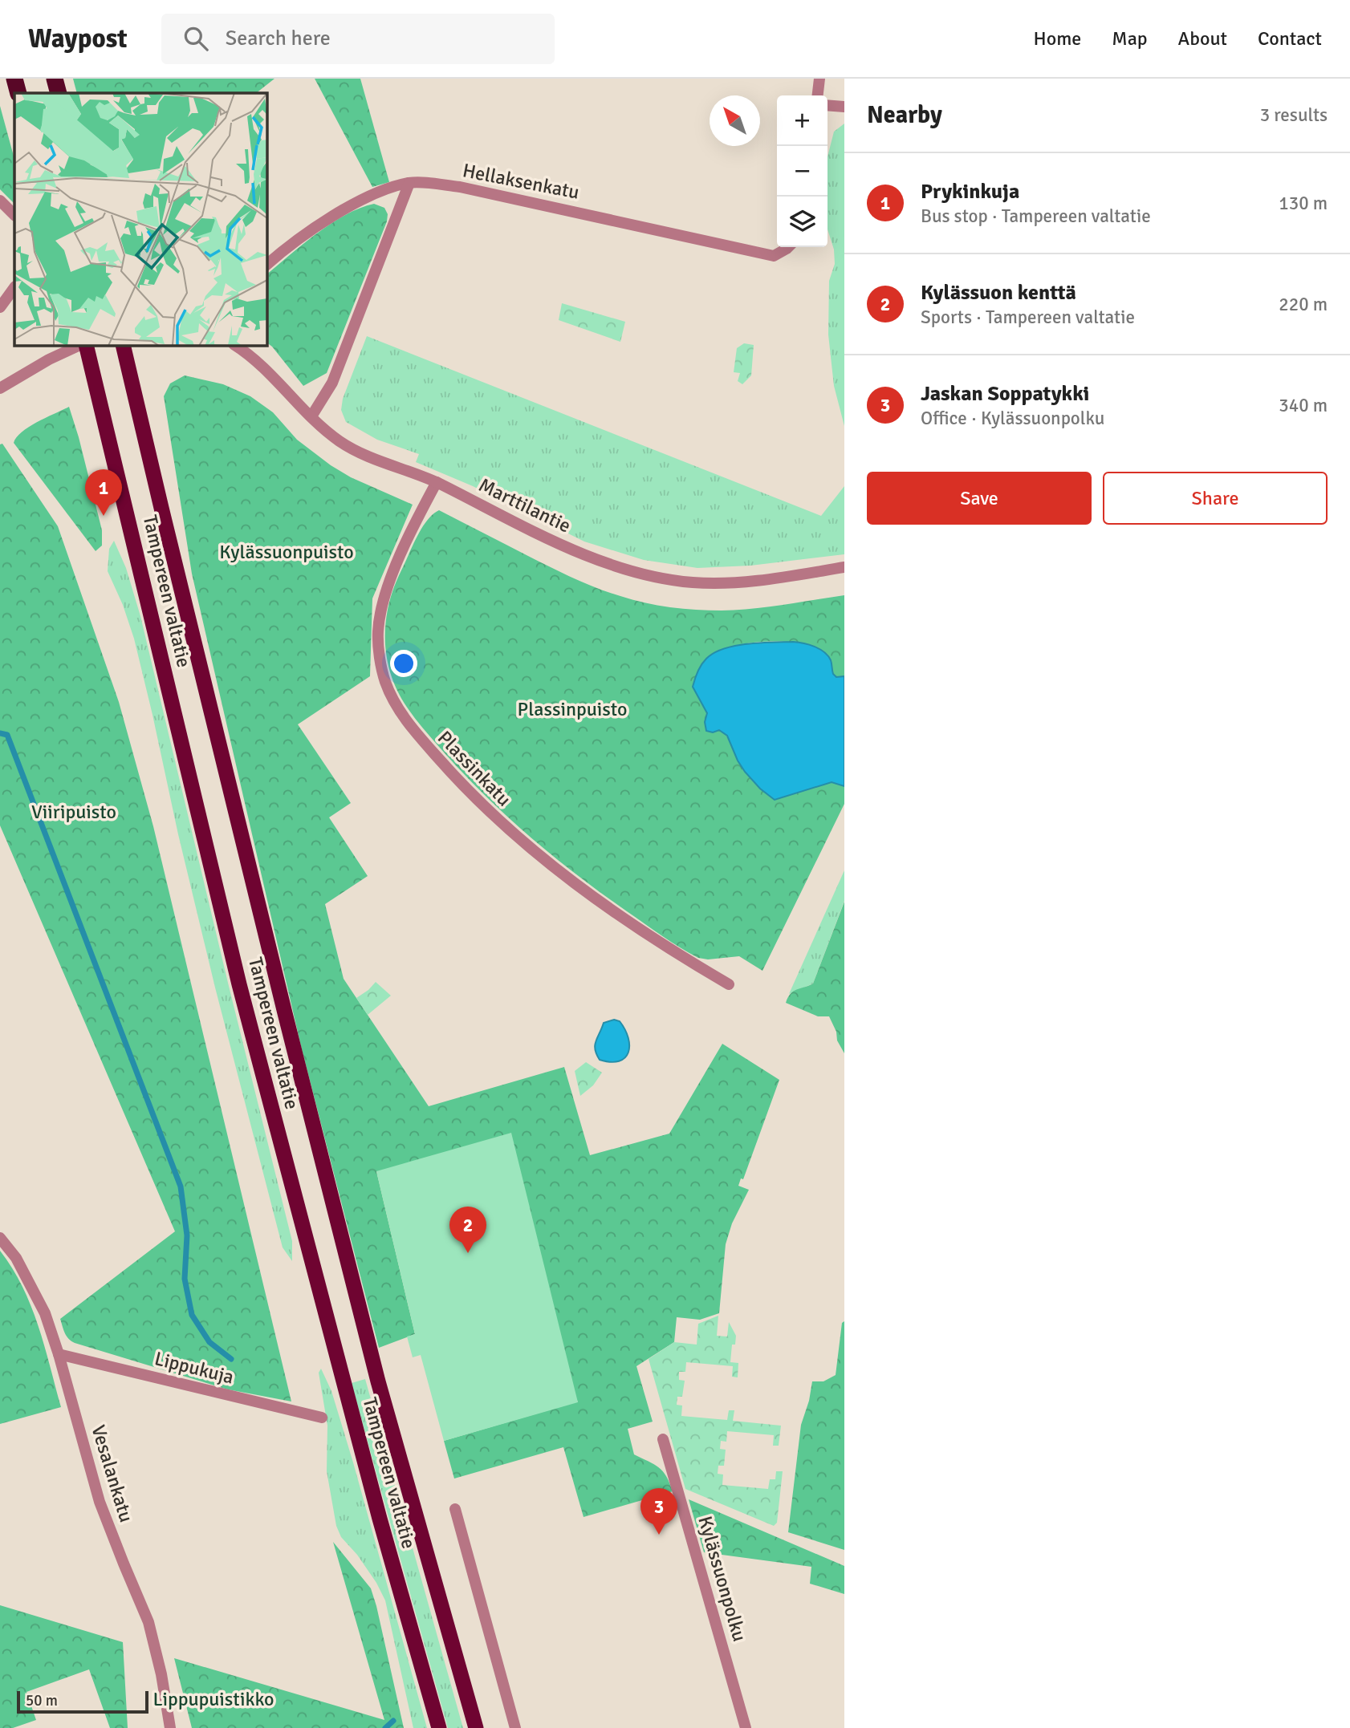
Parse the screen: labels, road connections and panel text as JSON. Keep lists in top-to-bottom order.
{
  "streets": {
    "highway": ["Tampereen valtatie"],
    "street": [
      "Hellaksenkatu",
      "Marttilantie",
      "Plassinkatu",
      "Lippukuja",
      "Vesalankatu",
      "Kylässuonpolku"
    ]
  },
  "crossings": [
    ["Marttilantie", "Plassinkatu"],
    ["Lippukuja", "Vesalankatu"]
  ],
  "parks": [
    "Kylässuonpuisto",
    "Plassinpuisto",
    "Viiripuisto",
    "Lippupuistikko"
  ],
  "scale_bar": "50 m",
  "north": "top left",
  "page": {
    "header": "Waypost",
    "search": "Search here",
    "nav": [
      "Home",
      "Map",
      "About",
      "Contact"
    ],
    "heading": ["Nearby", "3 results"],
    "map_buttons": ["+", "−"],
    "list": [
      {
        "mark": "1",
        "name": "Prykinkuja",
        "note": "Bus stop · Tampereen valtatie",
        "value": "130 m"
      },
      {
        "mark": "2",
        "name": "Kylässuon kenttä",
        "note": "Sports · Tampereen valtatie",
        "value": "220 m"
      },
      {
        "mark": "3",
        "name": "Jaskan Soppatykki",
        "note": "Office · Kylässuonpolku",
        "value": "340 m"
      }
    ],
    "buttons": ["Save", "Share"],
    "pins": ["1", "2", "3"],
    "scale": "50 m"
  }
}
